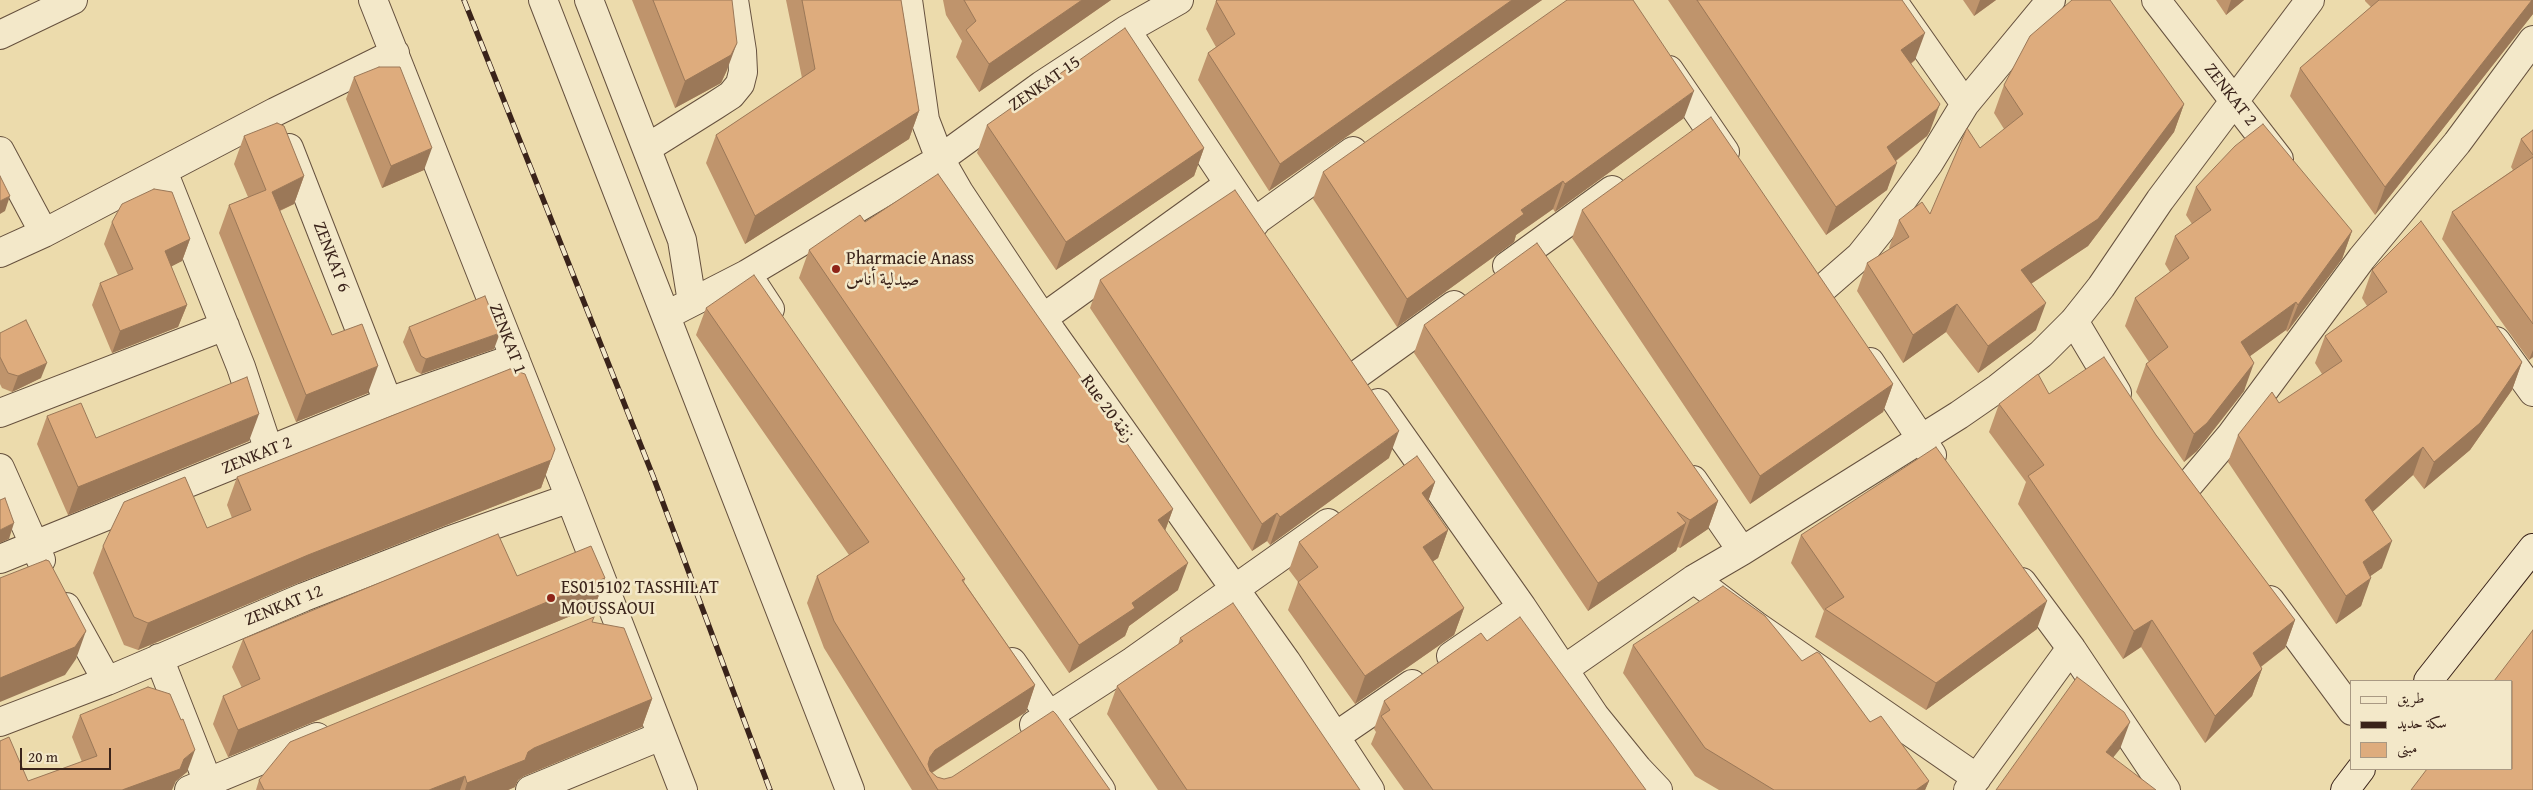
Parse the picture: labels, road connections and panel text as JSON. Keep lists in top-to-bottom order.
{
  "streets": {
    "street": [
      "ZENKAT 15",
      "ZENKAT 2",
      "ZENKAT 6",
      "ZENKAT 1",
      "Rue 20 زنقة",
      "ZENKAT 12"
    ]
  },
  "crossings": [
    ["ZENKAT 15", "Rue 20 زنقة"],
    ["ZENKAT 2", "ZENKAT 6"],
    ["ZENKAT 2", "ZENKAT 1"],
    ["ZENKAT 1", "ZENKAT 12"]
  ],
  "places": ["Pharmacie Anass صيدلية أناس", "ES015102 TASSHILAT MOUSSAOUI"],
  "legend": ["طريق", "سكة حديد", "مبنى"],
  "scale_bar": "20 m"
}
